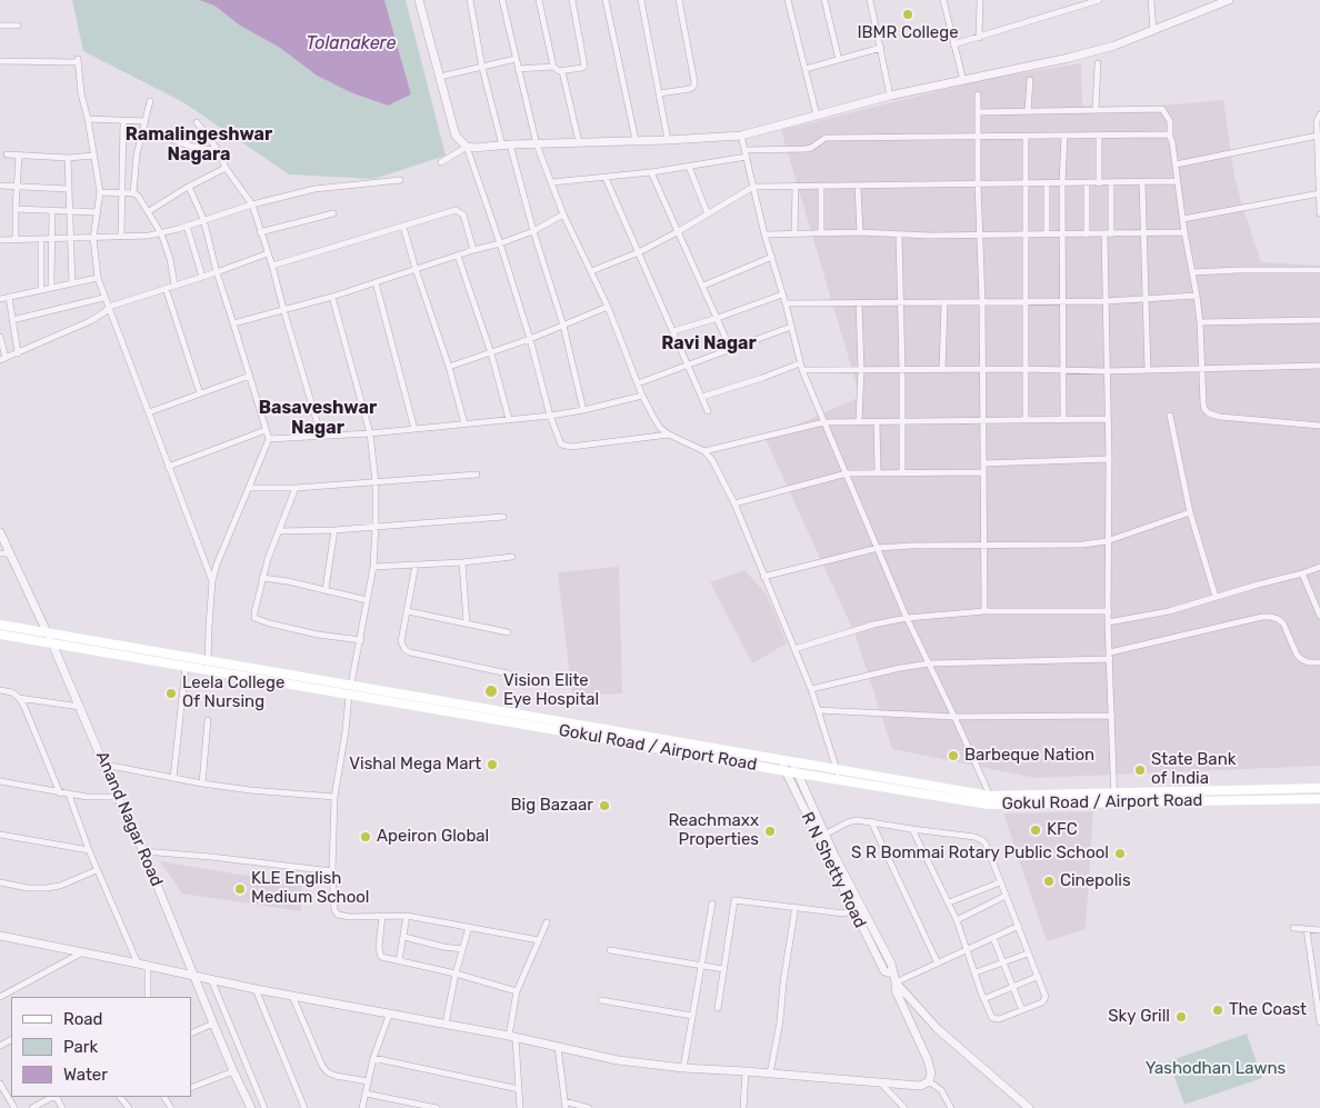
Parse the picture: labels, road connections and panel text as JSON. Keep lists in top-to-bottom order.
{
  "streets": {
    "main road": ["Gokul Road / Airport Road"],
    "street": ["Anand Nagar Road", "R N Shetty Road"]
  },
  "crossings": [
    ["Gokul Road / Airport Road", "Anand Nagar Road"],
    ["Gokul Road / Airport Road", "R N Shetty Road"]
  ],
  "districts": ["Ramalingeshwar Nagara", "Ravi Nagar", "Basaveshwar Nagar"],
  "water": ["Tolanakere"],
  "parks": ["Yashodhan Lawns"],
  "places": [
    "IBMR College",
    "Vision Elite Eye Hospital",
    "Leela College Of Nursing",
    "Barbeque Nation",
    "Vishal Mega Mart",
    "State Bank of India",
    "Big Bazaar",
    "KFC",
    "Reachmaxx Properties",
    "Apeiron Global",
    "S R Bommai Rotary Public School",
    "Cinepolis",
    "KLE English Medium School",
    "The Coast",
    "Sky Grill"
  ],
  "legend": ["Road", "Park", "Water"]
}
